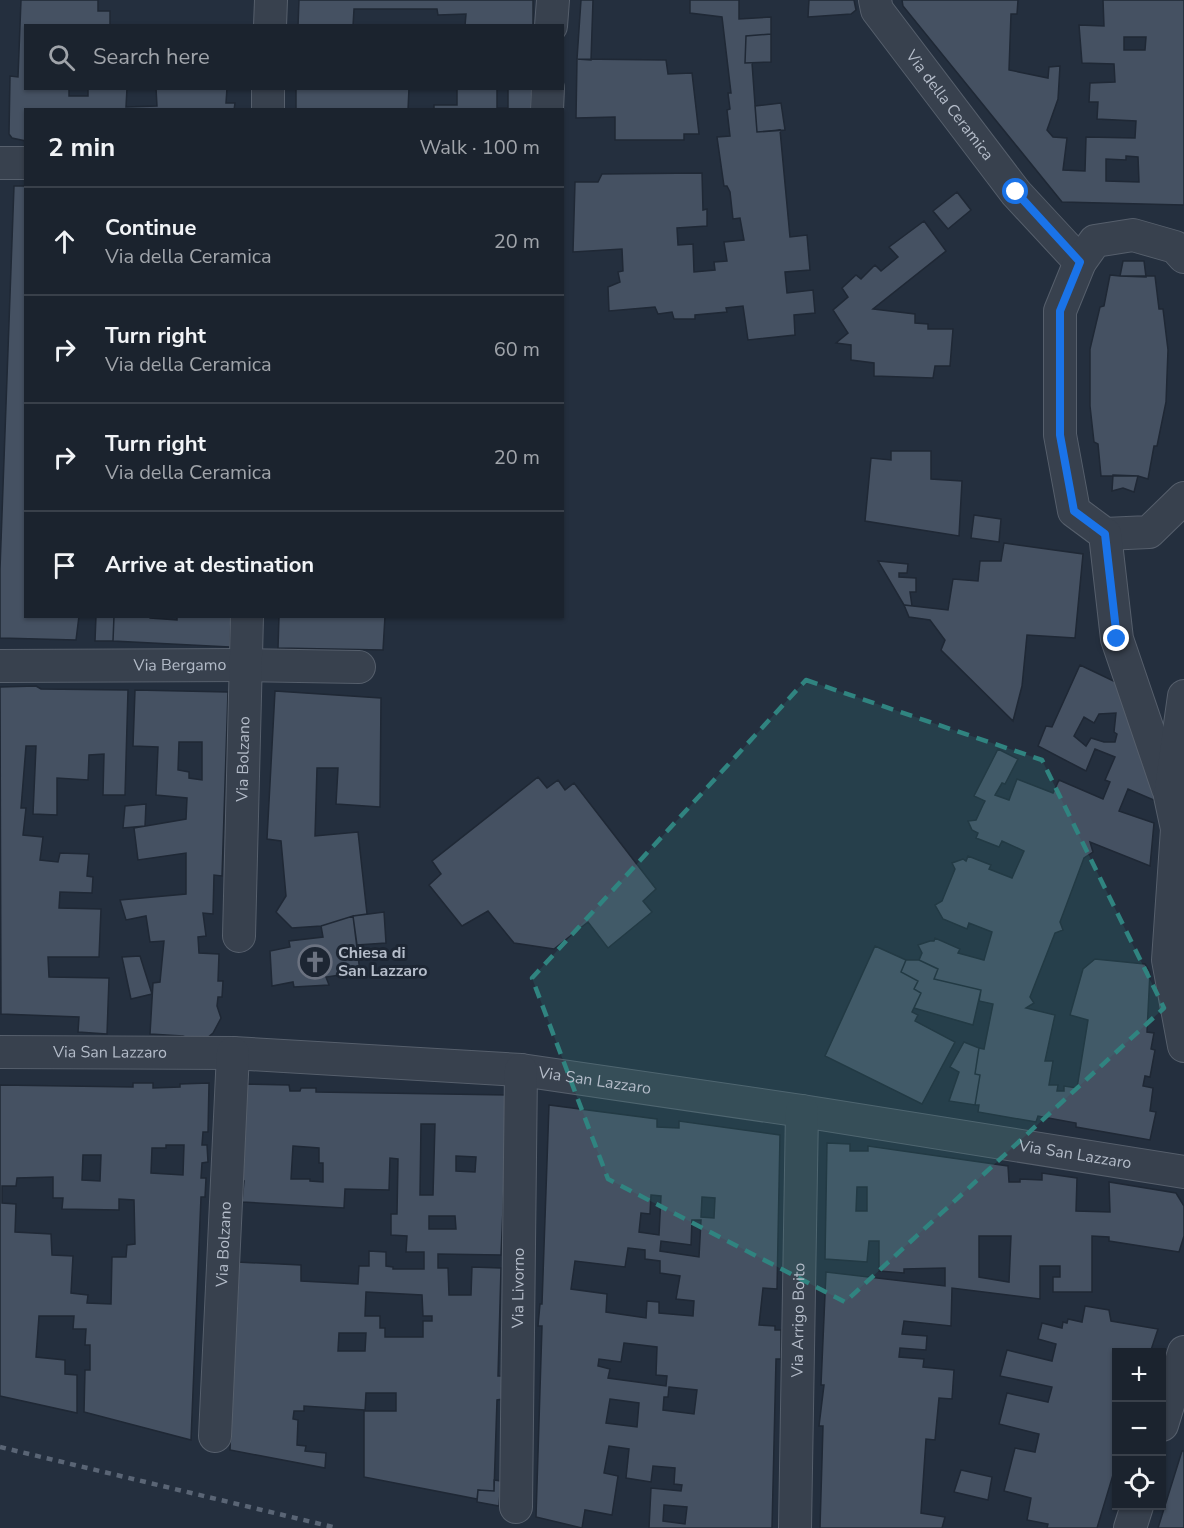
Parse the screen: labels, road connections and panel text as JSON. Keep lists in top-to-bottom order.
{
  "streets": {
    "street": [
      "Via della Ceramica",
      "Via Bergamo",
      "Via Bolzano",
      "Via San Lazzaro",
      "Via Livorno",
      "Via Arrigo Boito"
    ]
  },
  "crossings": [
    ["Via Bergamo", "Via Bolzano"],
    ["Via Bolzano", "Via San Lazzaro"],
    ["Via San Lazzaro", "Via Livorno"],
    ["Via San Lazzaro", "Via Arrigo Boito"]
  ],
  "places": {
    "church": ["Chiesa di San Lazzaro"]
  },
  "page": {
    "search": "Search here",
    "heading": ["2 min", "Walk · 100 m"],
    "list": [
      ["Continue", "Via della Ceramica", "20 m"],
      ["Turn right", "Via della Ceramica", "60 m"],
      ["Turn right", "Via della Ceramica", "20 m"],
      "Arrive at destination"
    ],
    "map_buttons": ["+", "−"]
  }
}
